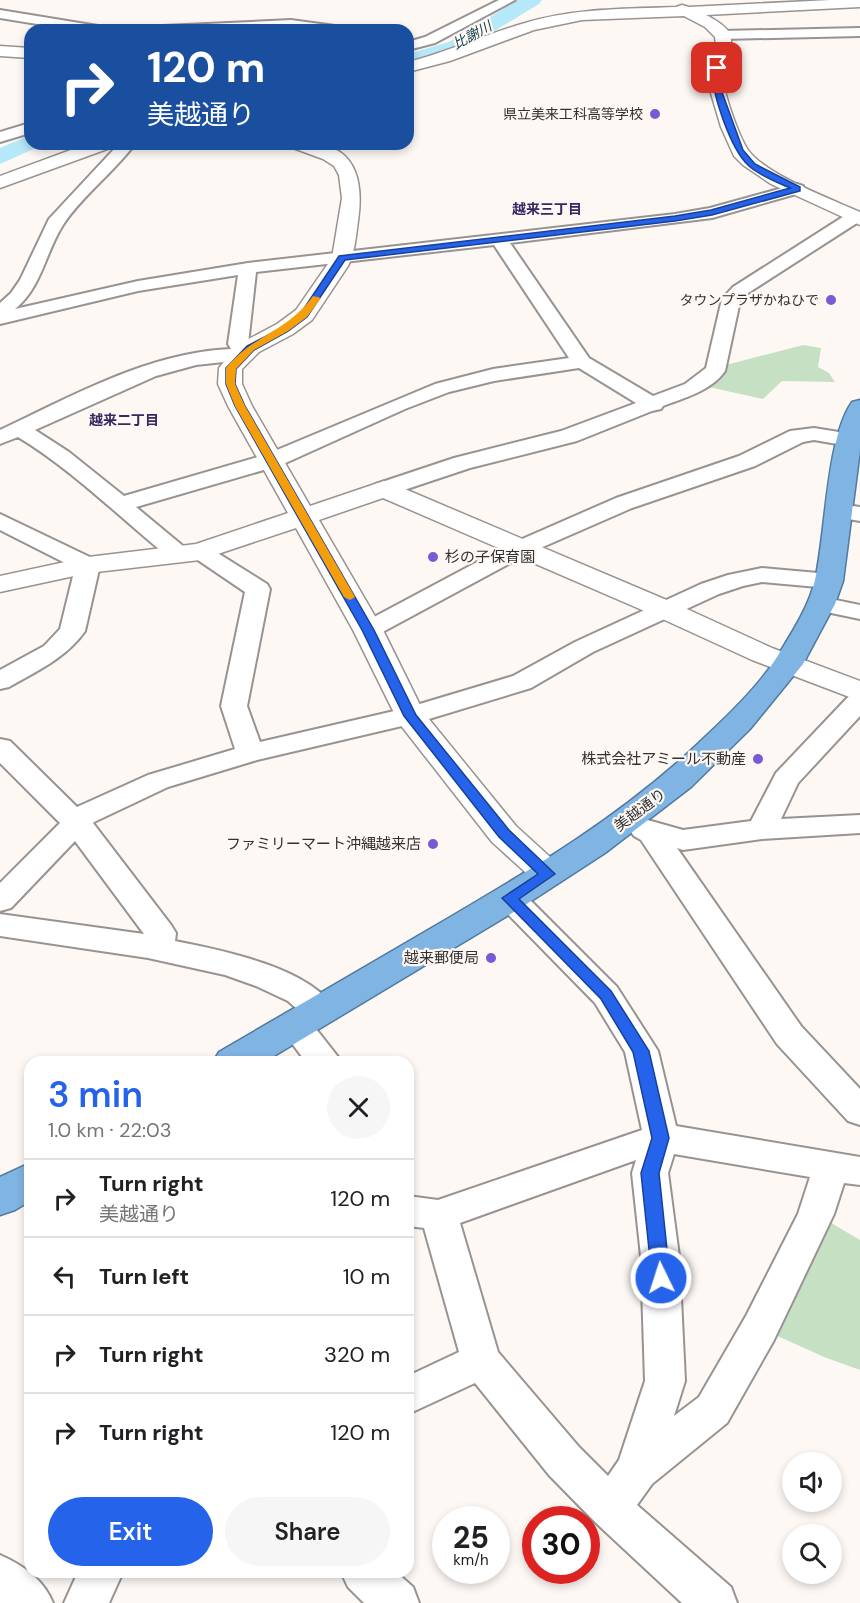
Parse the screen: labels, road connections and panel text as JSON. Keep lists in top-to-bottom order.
{
  "streets": {
    "highway": ["美越通り"]
  },
  "districts": ["越来三丁目", "越来二丁目"],
  "water": ["比謝川"],
  "places": [
    "県立美来工科高等学校",
    "タウンプラザかねひで",
    "杉の子保育園",
    "株式会社アミール不動産",
    "ファミリーマート沖縄越来店",
    "越来郵便局"
  ],
  "page": {
    "turn": ["120 m", "美越通り"],
    "heading": ["3 min", "1.0 km · 22:03"],
    "list": [
      {
        "name": "Turn right",
        "note": "美越通り",
        "value": "120 m"
      },
      {
        "name": "Turn left",
        "value": "10 m"
      },
      {
        "name": "Turn right",
        "value": "320 m"
      },
      {
        "name": "Turn right",
        "value": "120 m"
      }
    ],
    "buttons": ["Exit", "Share"],
    "speed": "25 km/h",
    "limit": "30"
  }
}
